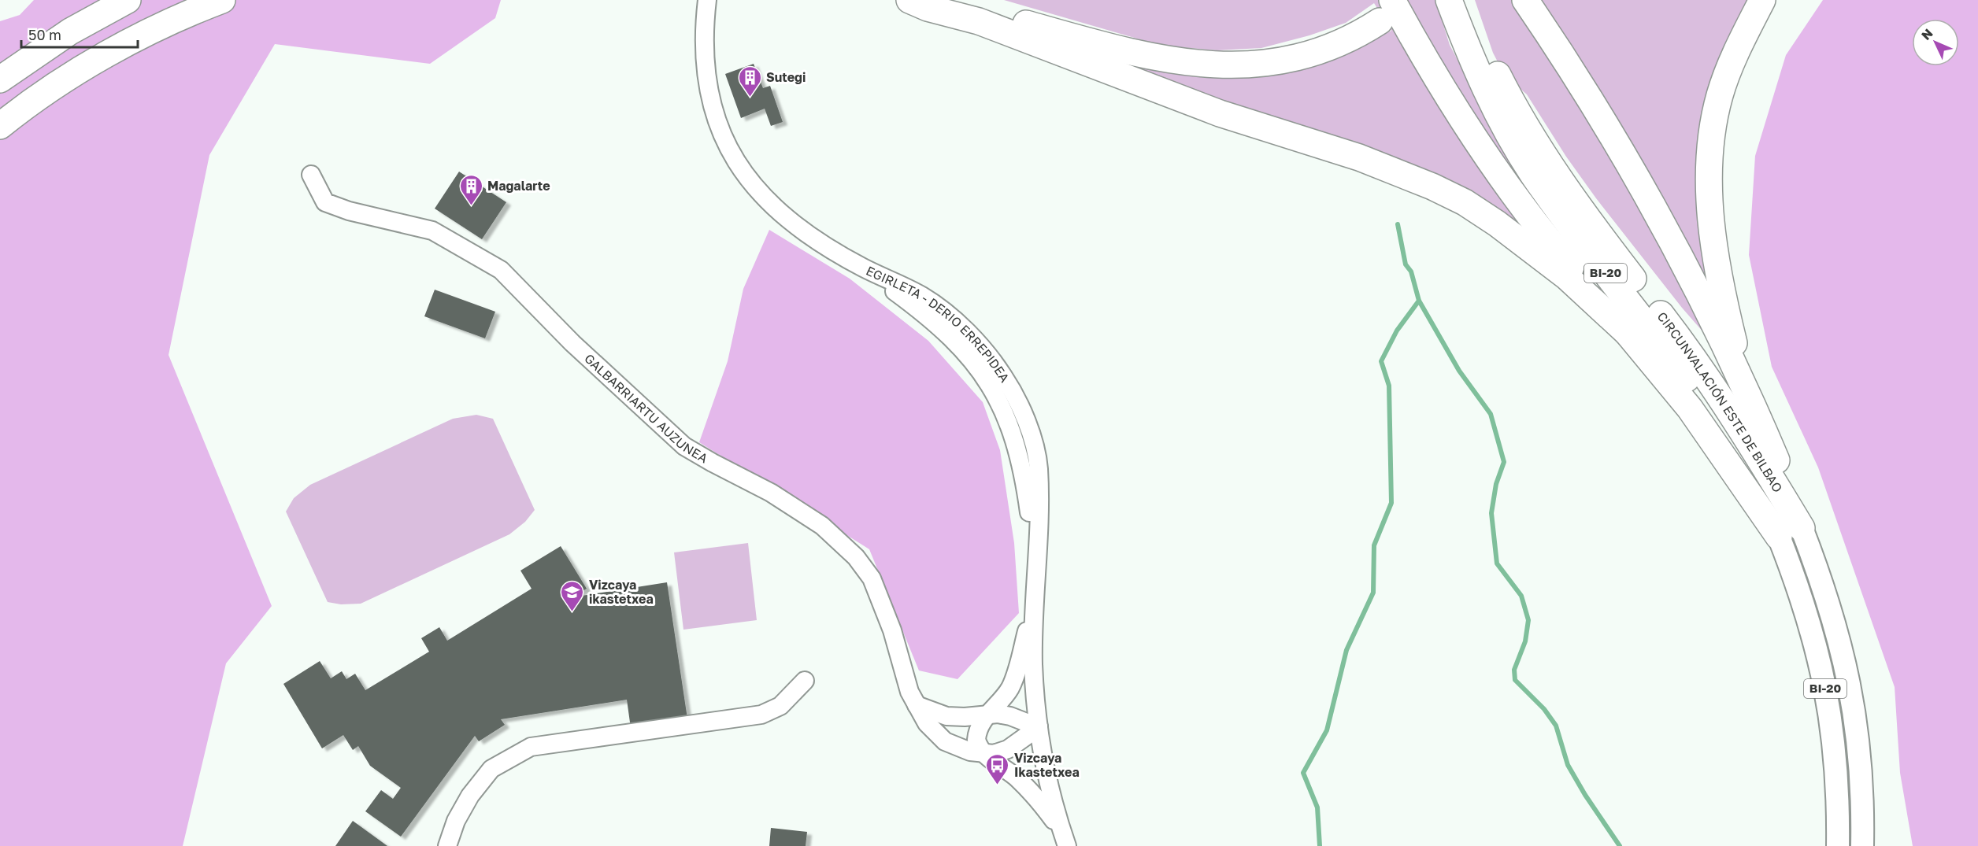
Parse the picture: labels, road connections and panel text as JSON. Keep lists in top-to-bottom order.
{
  "streets": {
    "highway": ["BI-20", "CIRCUNVALACIÓN ESTE DE BILBAO"],
    "street": ["EGIRLETA - DERIO ERREPIDEA", "GALBARRIARTU AUZUNEA"]
  },
  "places": {
    "building": ["Sutegi", "Magalarte"],
    "school or university": ["Vizcaya ikastetxea"],
    "bus stop": ["Vizcaya Ikastetxea"]
  },
  "scale_bar": "50 m",
  "north": "top left"
}
